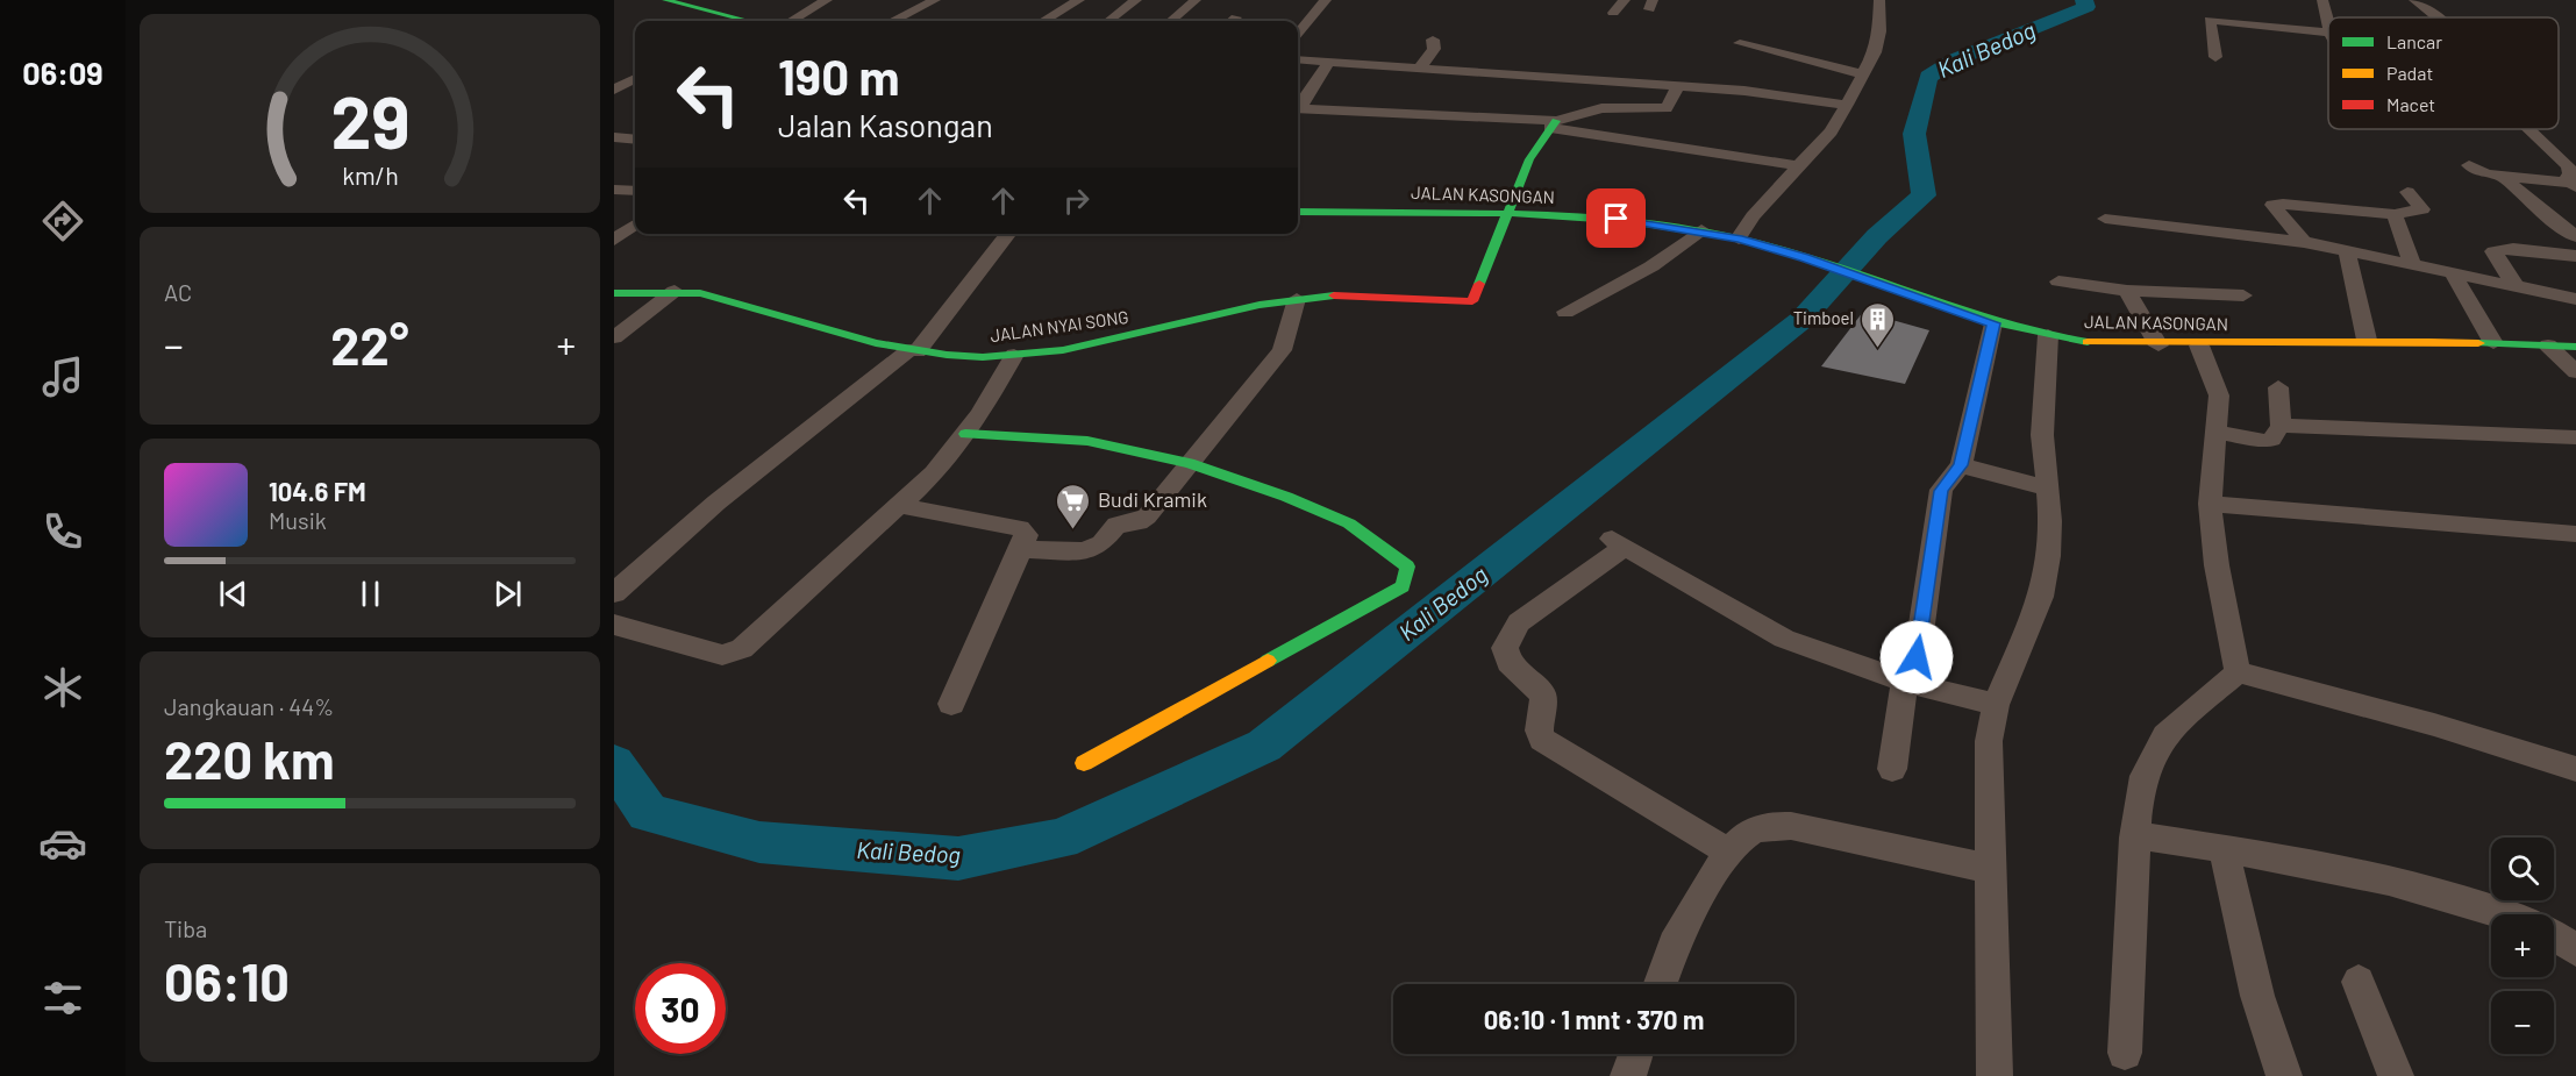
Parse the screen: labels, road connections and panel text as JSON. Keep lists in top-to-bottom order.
{
  "streets": {
    "street": ["JALAN KASONGAN", "JALAN NYAI SONG"]
  },
  "crossings": [
    ["JALAN KASONGAN", "JALAN NYAI SONG"]
  ],
  "water": ["Kali Bedog"],
  "places": {
    "building": ["Timboel"],
    "supermarket": ["Budi Kramik"]
  },
  "legend": ["Lancar", "Padat", "Macet"],
  "page": {
    "tabs": "06:09",
    "turn": ["190 m", "Jalan Kasongan"],
    "tile": [
      "AC",
      ["Jangkauan · 44%", "220 km"],
      ["Tiba", "06:10"]
    ],
    "heat": ["−", "22°", "+"],
    "song": ["104.6 FM", "Musik"],
    "map_buttons": ["+", "−"],
    "limit": "30",
    "trip": "06:10 · 1 mnt · 370 m",
    "gauge": ["29", "km/h"]
  }
}
